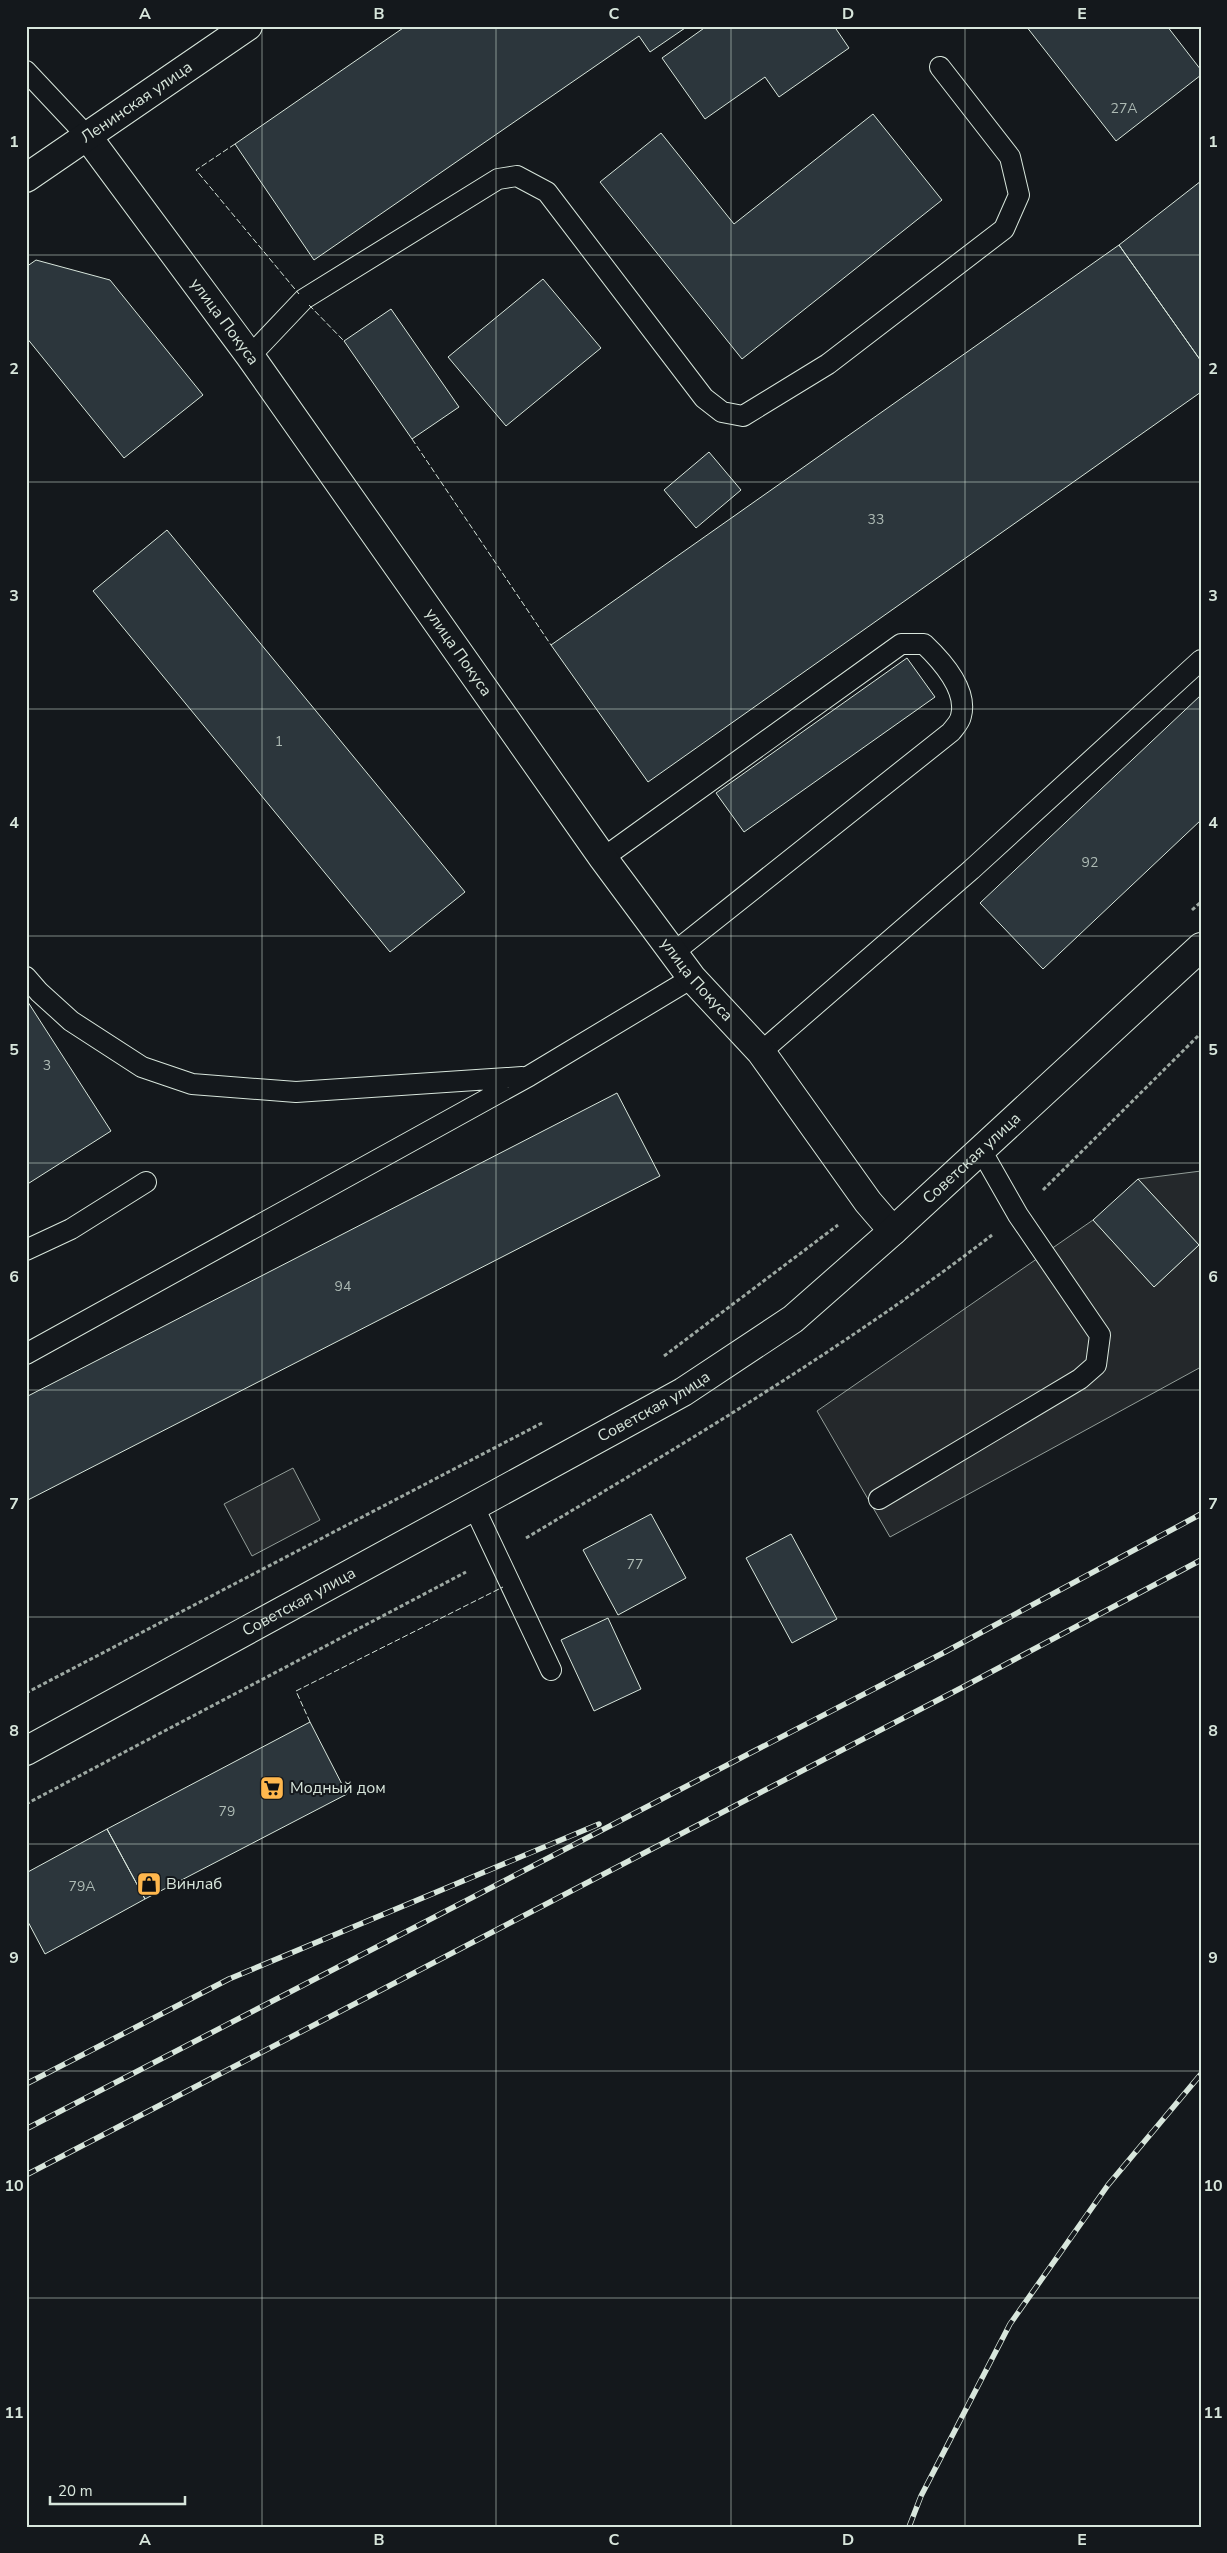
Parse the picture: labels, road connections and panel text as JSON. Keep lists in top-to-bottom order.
{
  "streets": {
    "street": ["Ленинская улица", "улица Покуса", "Советская улица"]
  },
  "crossings": [
    ["Ленинская улица", "улица Покуса"],
    ["улица Покуса", "Советская улица"]
  ],
  "places": {
    "supermarket": ["Модный дом"],
    "shop": ["Винлаб"]
  },
  "house_numbers": [
    "27А",
    "33",
    "1",
    "92",
    "3",
    "94",
    "77",
    "79",
    "79А"
  ],
  "scale_bar": "20 m",
  "grid": {
    "columns": [
      "A",
      "B",
      "C",
      "D",
      "E"
    ],
    "rows": [
      "1",
      "2",
      "3",
      "4",
      "5",
      "6",
      "7",
      "8",
      "9",
      "10",
      "11"
    ]
  }
}
